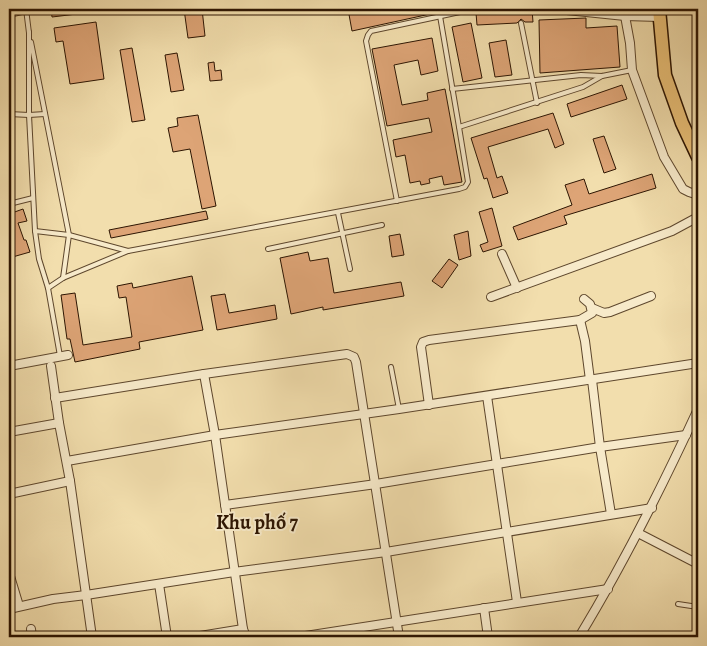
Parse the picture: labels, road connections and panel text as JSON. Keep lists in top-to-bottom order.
{
  "districts": ["Khu phố 7"]
}
